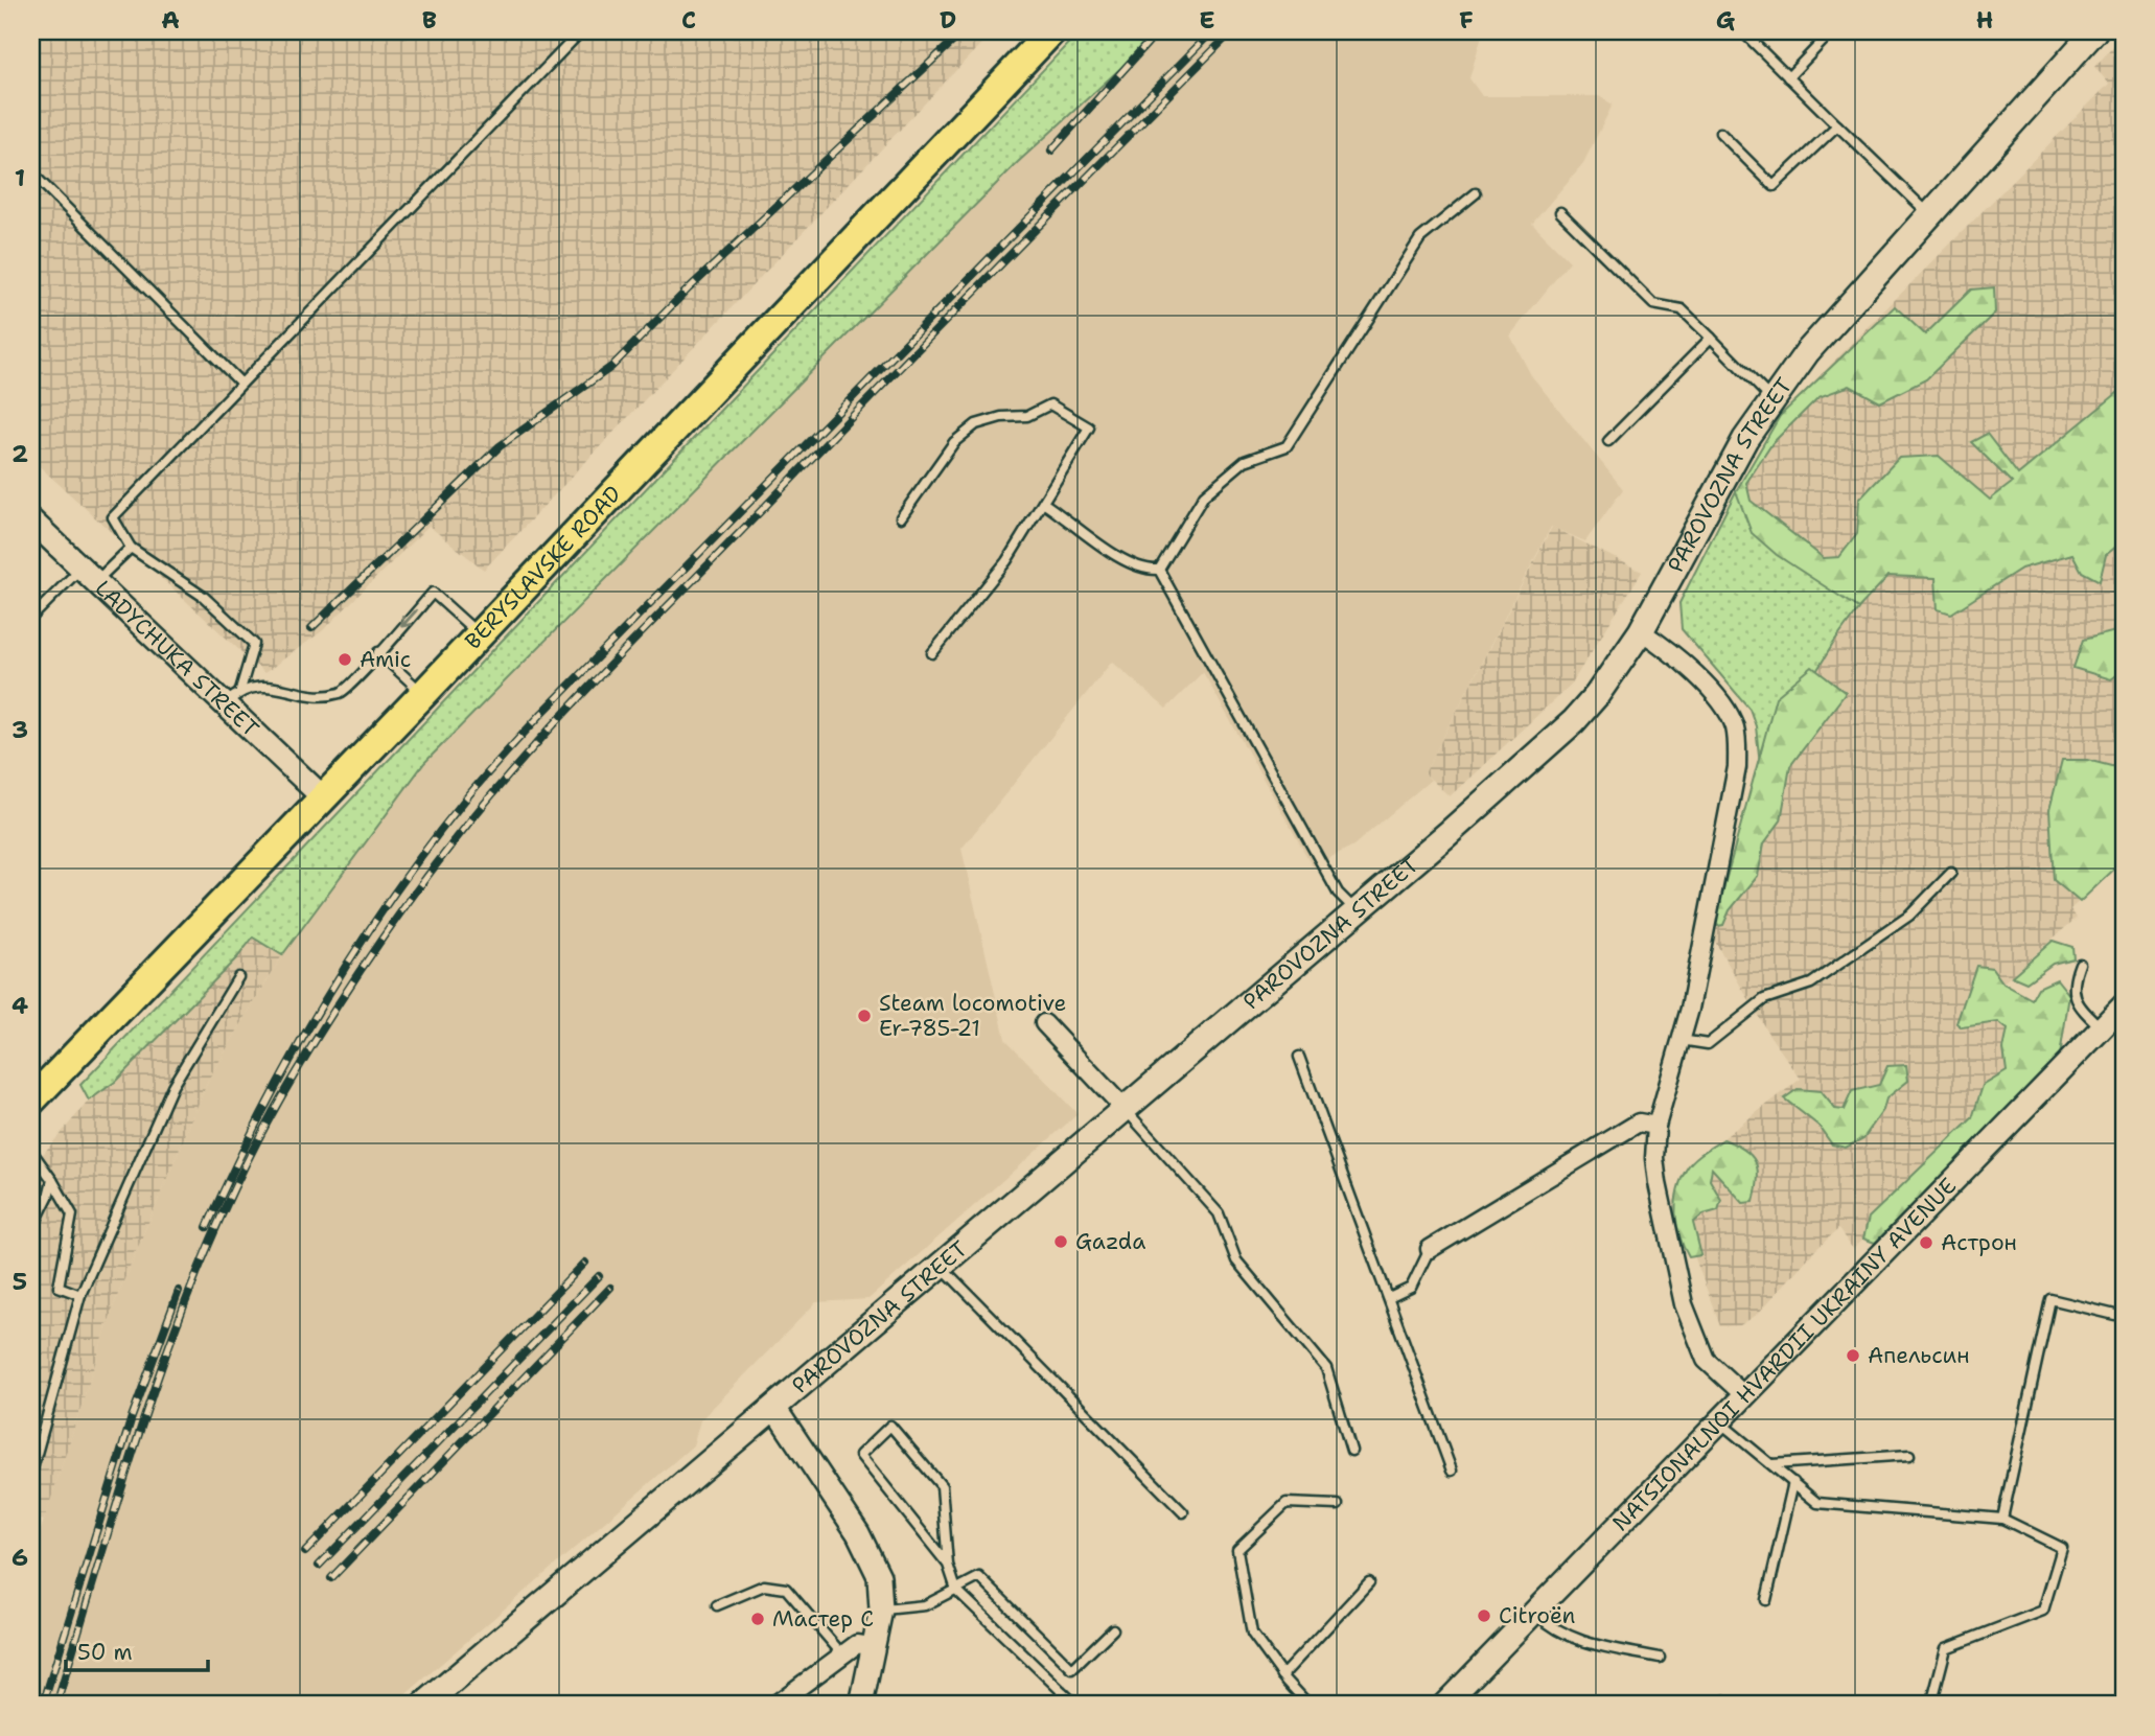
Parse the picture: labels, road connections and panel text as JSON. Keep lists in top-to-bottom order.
{
  "streets": {
    "main road": ["PAROVOZNA STREET", "BERYSLAVSKE ROAD"],
    "street": ["LADYCHUKA STREET", "NATSIONALNOI HVARDII UKRAINY AVENUE"]
  },
  "crossings": [
    ["BERYSLAVSKE ROAD", "LADYCHUKA STREET"]
  ],
  "places": [
    "Amic",
    "Steam locomotive Er-785-21",
    "Gazda",
    "Астрон",
    "Апельсин",
    "Citroën",
    "Мастер С"
  ],
  "scale_bar": "50 m",
  "grid": {
    "columns": [
      "A",
      "B",
      "C",
      "D",
      "E",
      "F",
      "G",
      "H"
    ],
    "rows": [
      "1",
      "2",
      "3",
      "4",
      "5",
      "6"
    ]
  }
}
